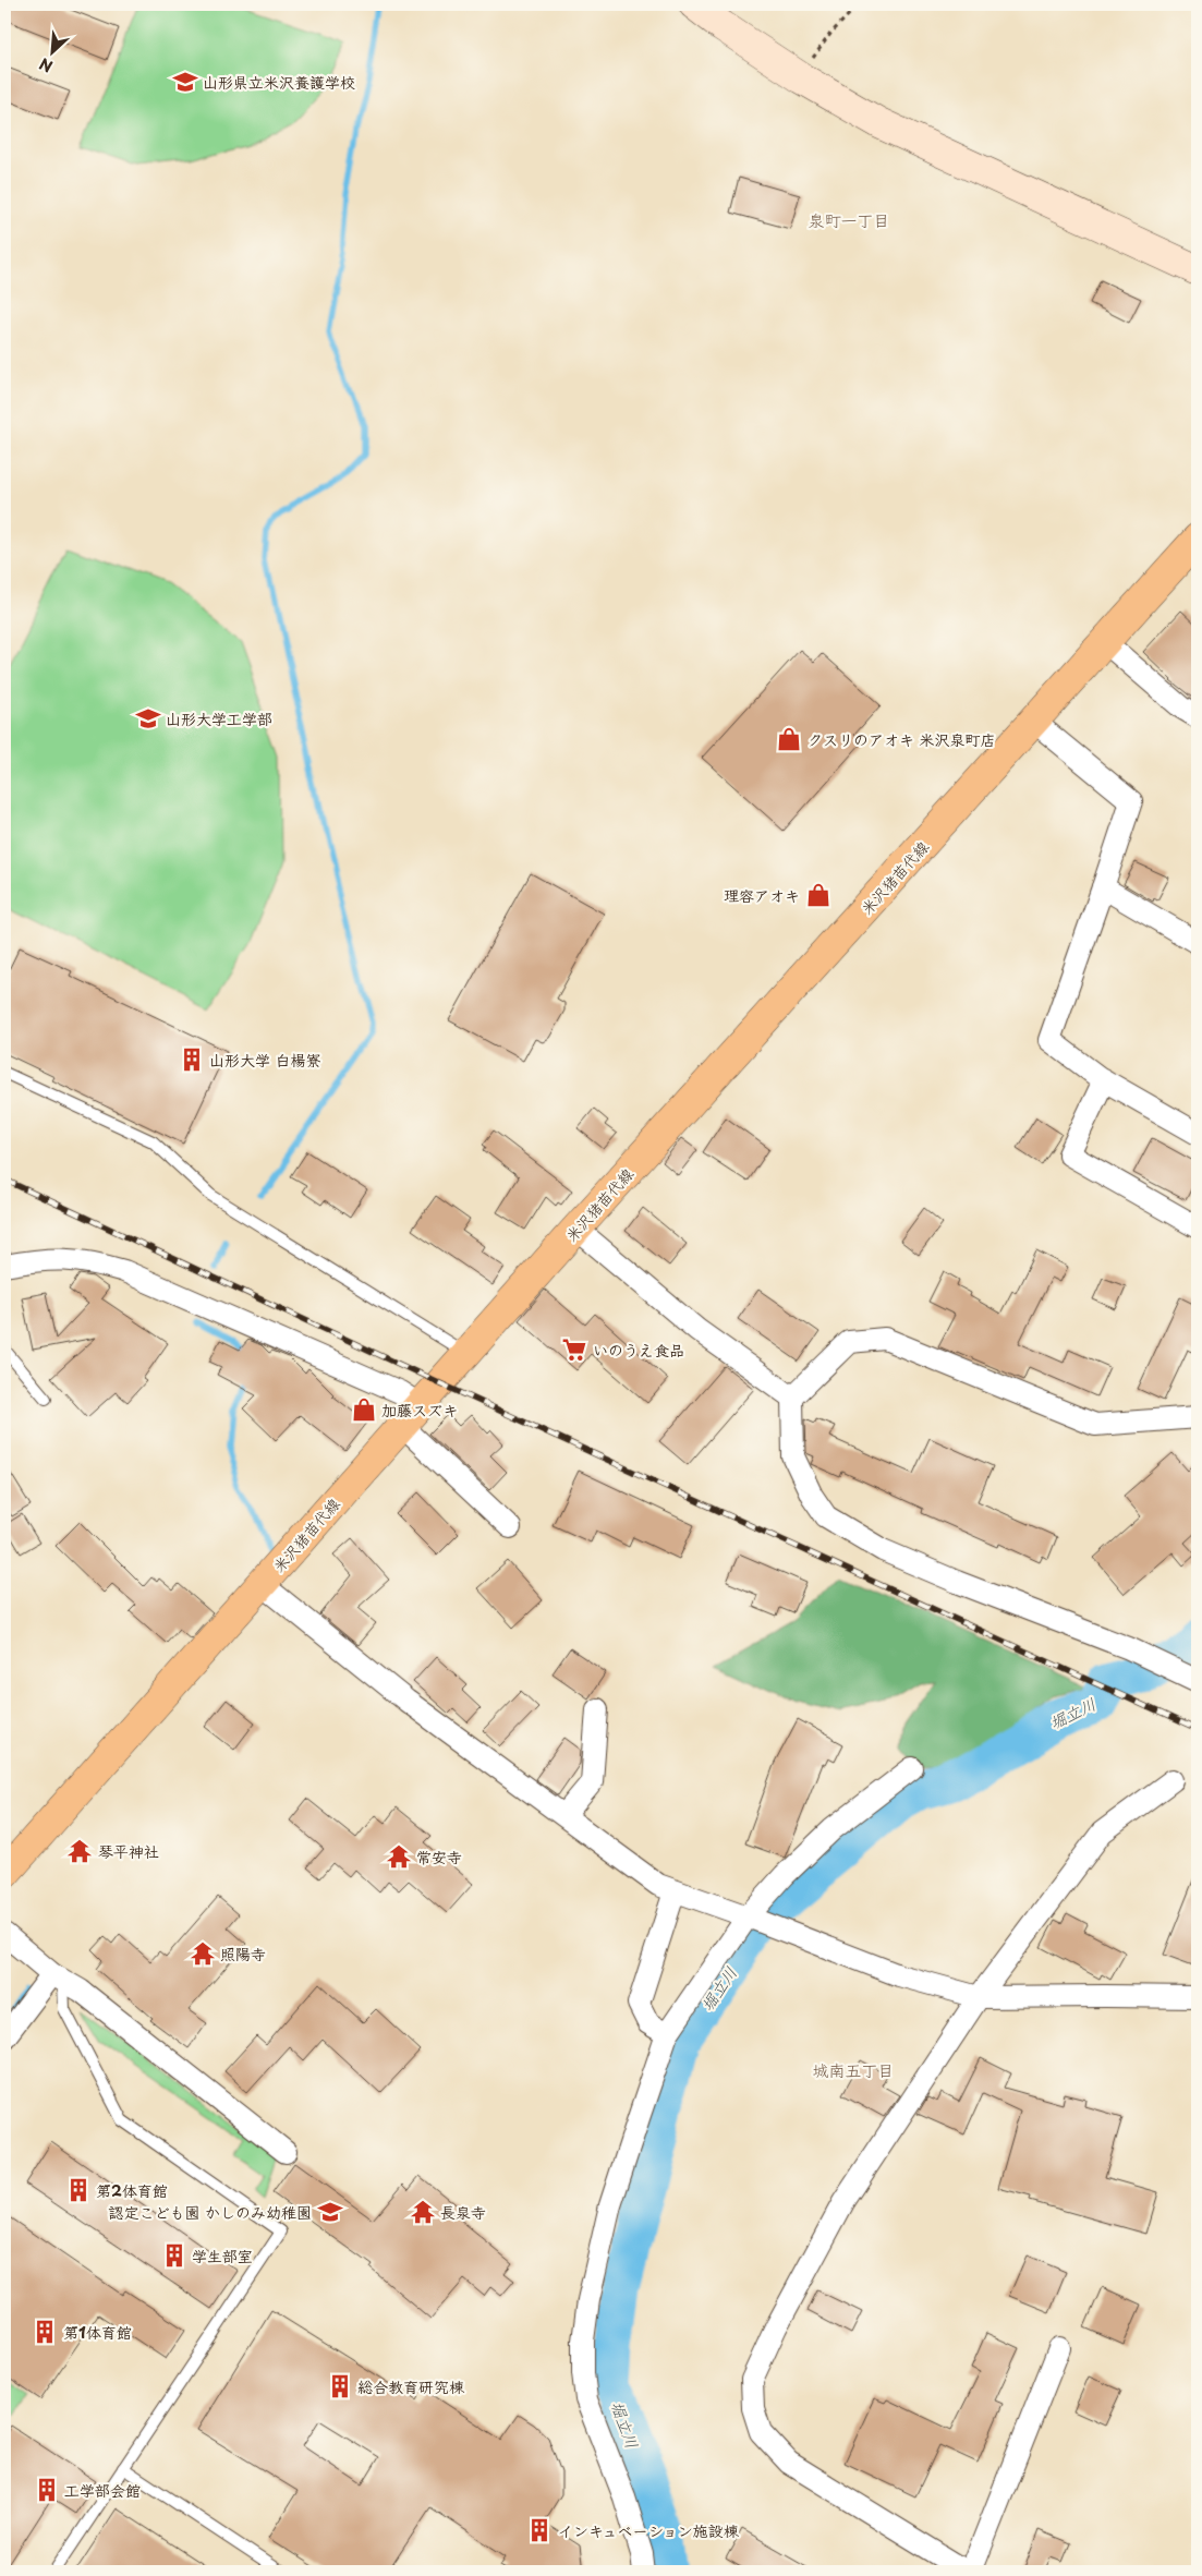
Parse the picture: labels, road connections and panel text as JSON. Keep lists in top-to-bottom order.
{
  "streets": {
    "main road": ["米沢猪苗代線"]
  },
  "districts": ["泉町一丁目", "城南五丁目"],
  "water": ["堀立川"],
  "places": {
    "school or university": ["山形県立米沢養護学校", "山形大学工学部", "認定こども園 かしのみ幼稚園"],
    "shop": ["クスリのアオキ 米沢泉町店", "理容アオキ", "加藤スズキ"],
    "building": [
      "山形大学 白楊寮",
      "第2体育館",
      "学生部室",
      "第1体育館",
      "総合教育研究棟",
      "工学部会館",
      "インキュベーション施設棟"
    ],
    "supermarket": ["いのうえ食品"],
    "temple": [
      "琴平神社",
      "常安寺",
      "照陽寺",
      "長泉寺"
    ]
  },
  "north": "bottom left"
}
